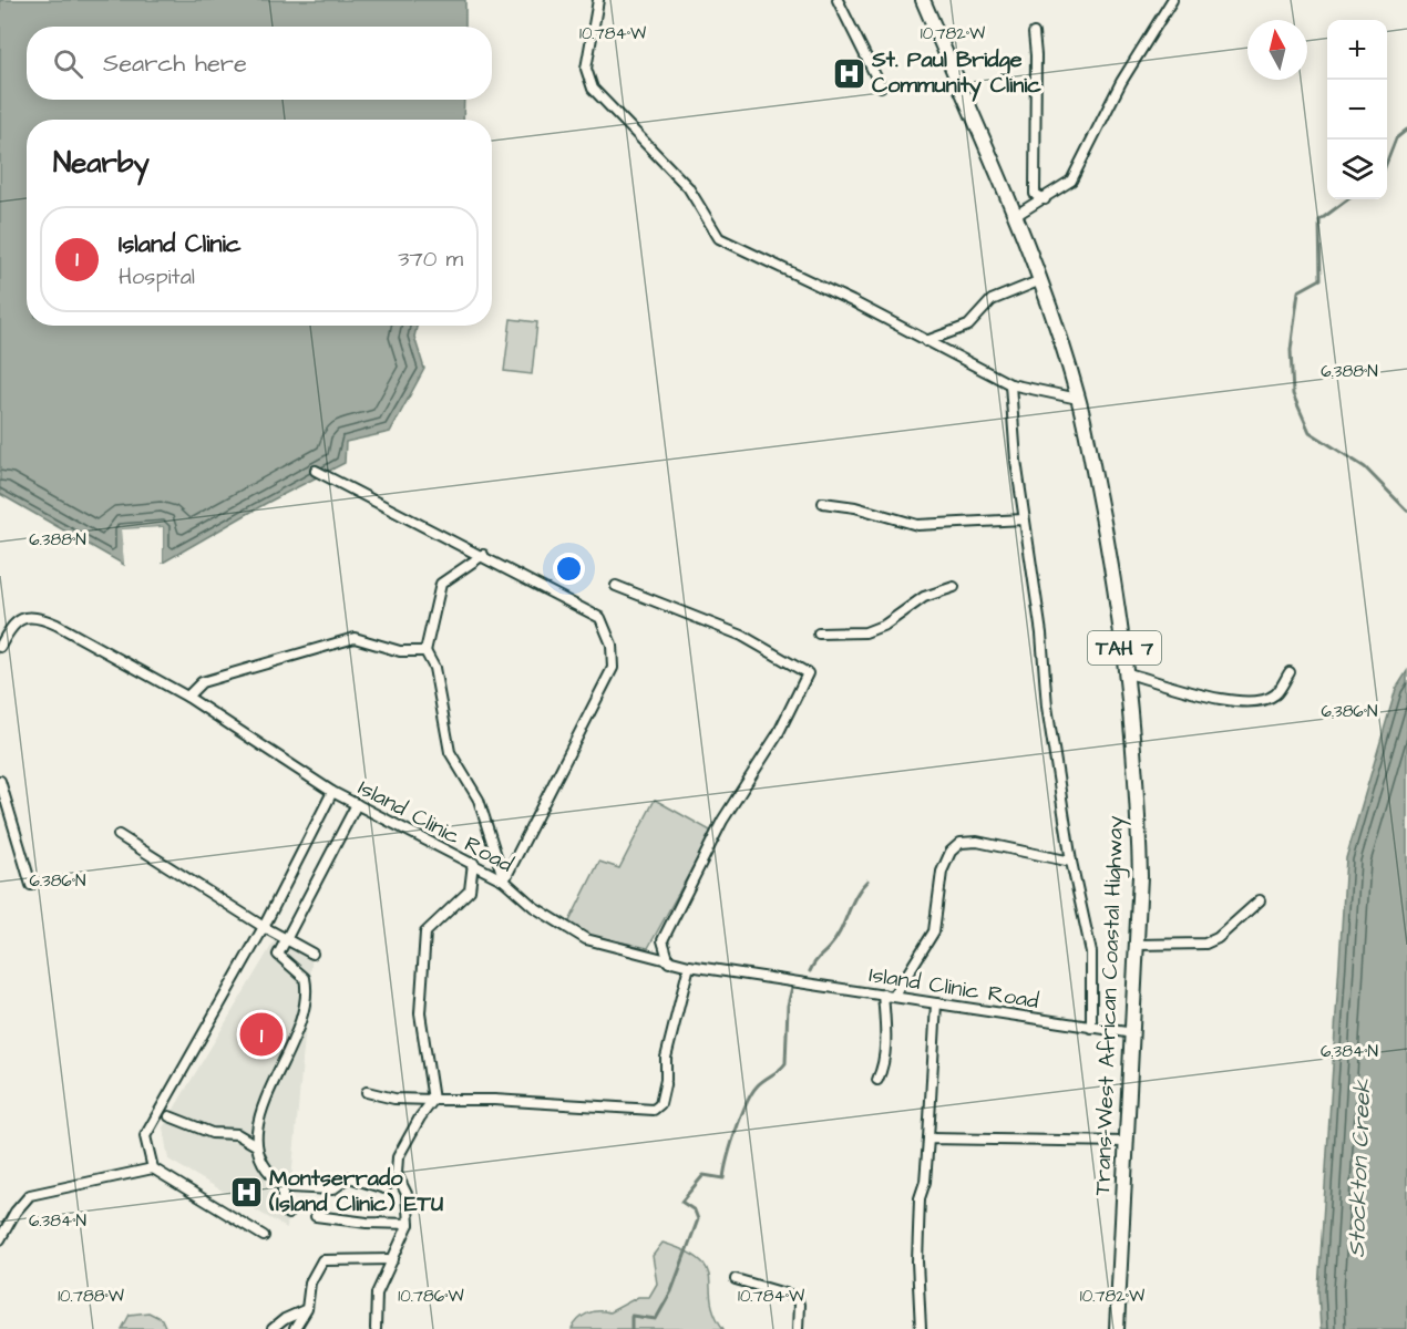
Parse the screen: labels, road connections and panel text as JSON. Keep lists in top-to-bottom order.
{
  "streets": {
    "highway": ["TAH 7", "Trans-West African Coastal Highway"],
    "street": ["Island Clinic Road"]
  },
  "crossings": [
    ["Island Clinic Road", "Trans-West African Coastal Highway"]
  ],
  "water": ["Stockton Creek"],
  "places": {
    "hospital": ["St. Paul Bridge Community Clinic", "Montserrado (Island Clinic) ETU"]
  },
  "north": "top",
  "page": {
    "map_buttons": ["+", "−"],
    "search": "Search here",
    "heading": "Nearby",
    "list": [
      {
        "mark": "1",
        "name": "Island Clinic",
        "note": "Hospital",
        "value": "370 m"
      }
    ],
    "pins": "1"
  },
  "coordinates": [
    "10.784°W",
    "10.782°W",
    "6.388°N",
    "6.386°N",
    "6.384°N",
    "10.788°W",
    "10.786°W"
  ]
}
